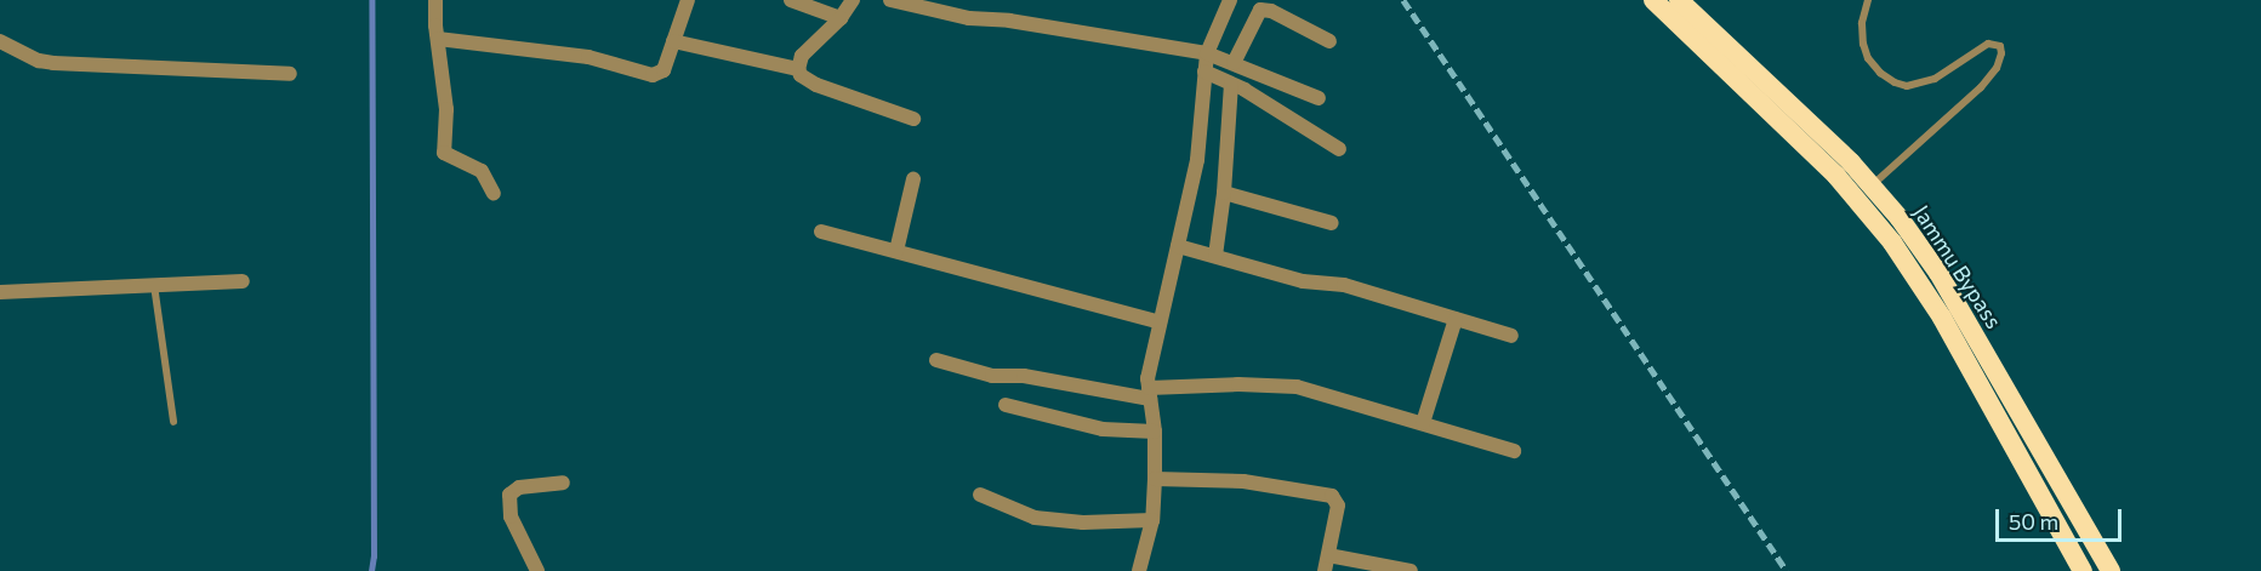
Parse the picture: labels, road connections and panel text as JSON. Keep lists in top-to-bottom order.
{
  "streets": {
    "highway": ["Jammu Bypass"]
  },
  "scale_bar": "50 m"
}
